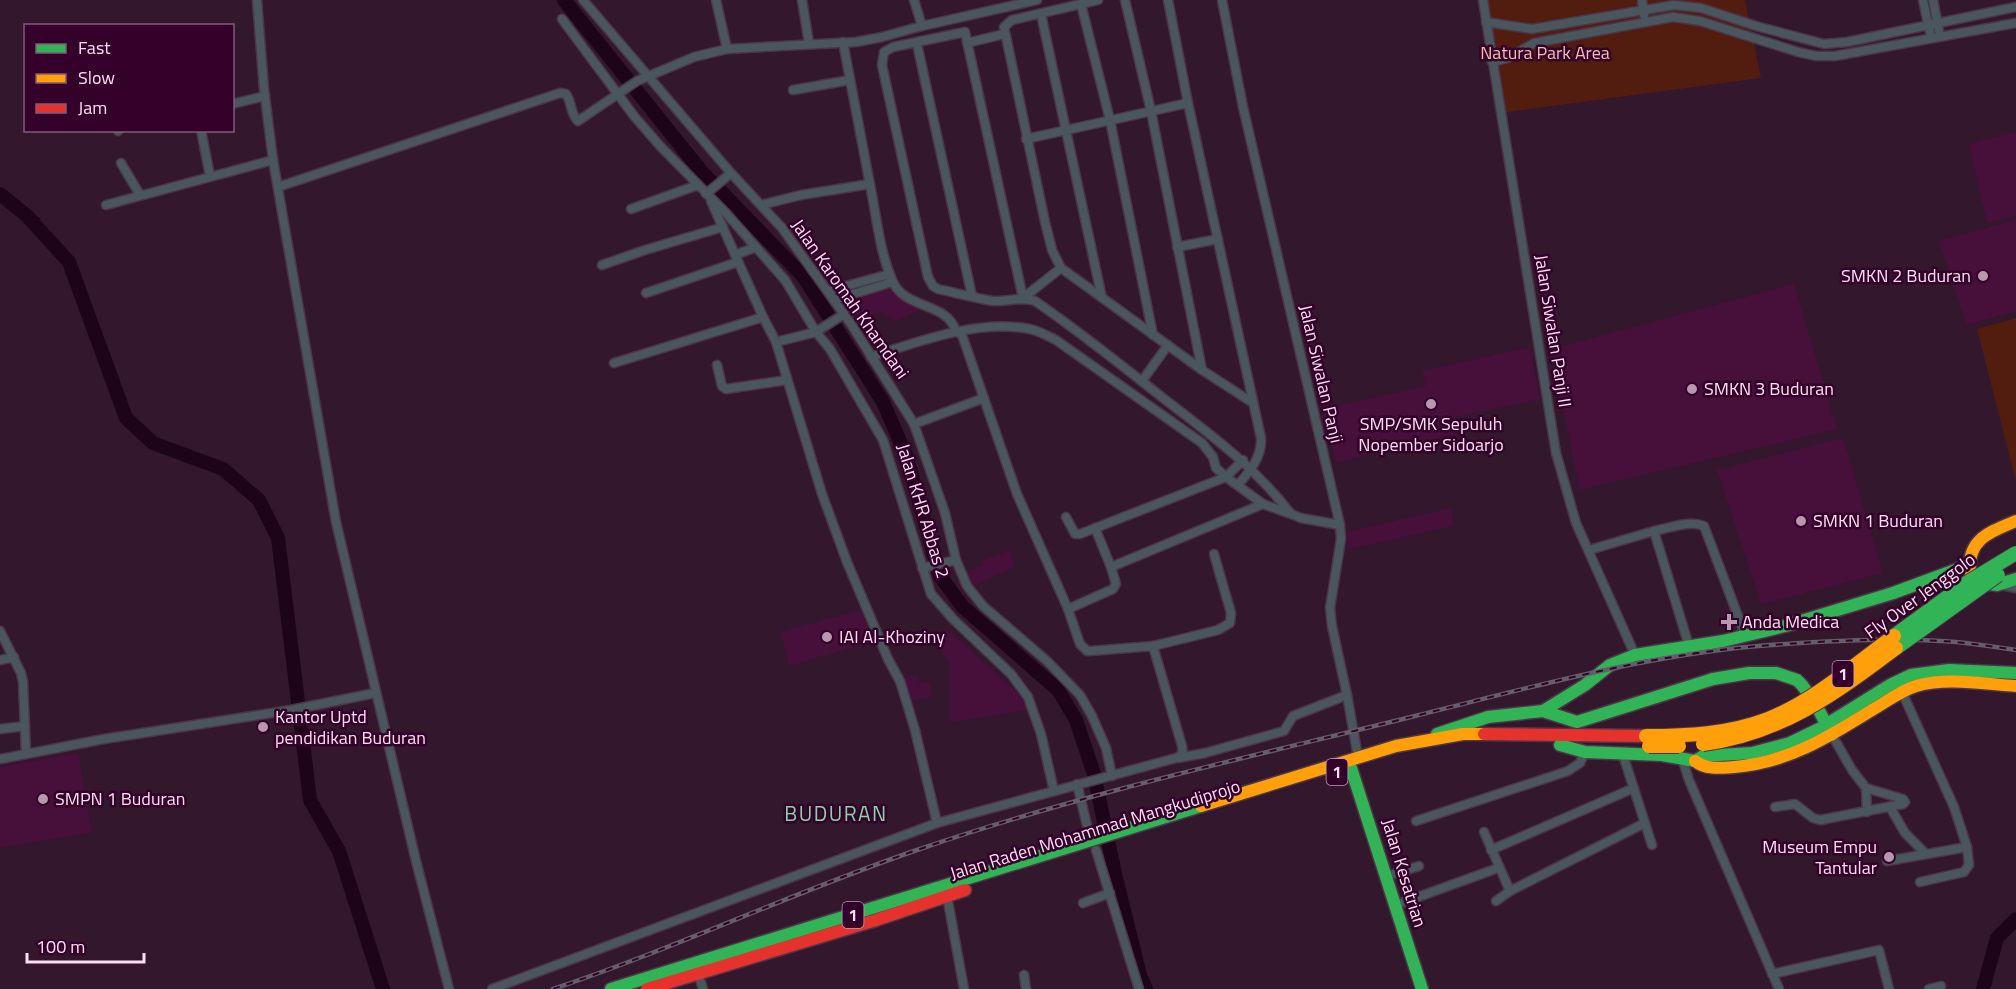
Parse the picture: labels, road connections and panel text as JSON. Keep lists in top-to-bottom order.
{
  "streets": {
    "main road": [
      "Fly Over Jenggolo",
      "1",
      "Jalan Raden Mohammad Mangkudiprojo",
      "Jalan Kesatrian"
    ],
    "street": [
      "Jalan Karomah Khamdani",
      "Jalan Siwalan Panji II",
      "Jalan Siwalan Panji",
      "Jalan KHR Abbas 2"
    ]
  },
  "crossings": [
    ["Jalan Siwalan Panji II", "Jalan Raden Mohammad Mangkudiprojo"],
    ["Jalan Siwalan Panji", "Jalan Raden Mohammad Mangkudiprojo"],
    ["Jalan Siwalan Panji", "Jalan Kesatrian"],
    ["Fly Over Jenggolo", "Jalan Raden Mohammad Mangkudiprojo"],
    ["Jalan Raden Mohammad Mangkudiprojo", "Jalan Kesatrian"]
  ],
  "districts": ["BUDURAN"],
  "parks": ["Natura Park Area"],
  "places": {
    "other": [
      "SMKN 2 Buduran",
      "SMKN 3 Buduran",
      "SMP/SMK Sepuluh Nopember Sidoarjo",
      "SMKN 1 Buduran",
      "IAI Al-Khoziny",
      "Kantor Uptd pendidikan Buduran",
      "SMPN 1 Buduran",
      "Museum Empu Tantular"
    ],
    "health": ["Anda Medica"]
  },
  "legend": ["Fast", "Slow", "Jam"],
  "scale_bar": "100 m"
}
